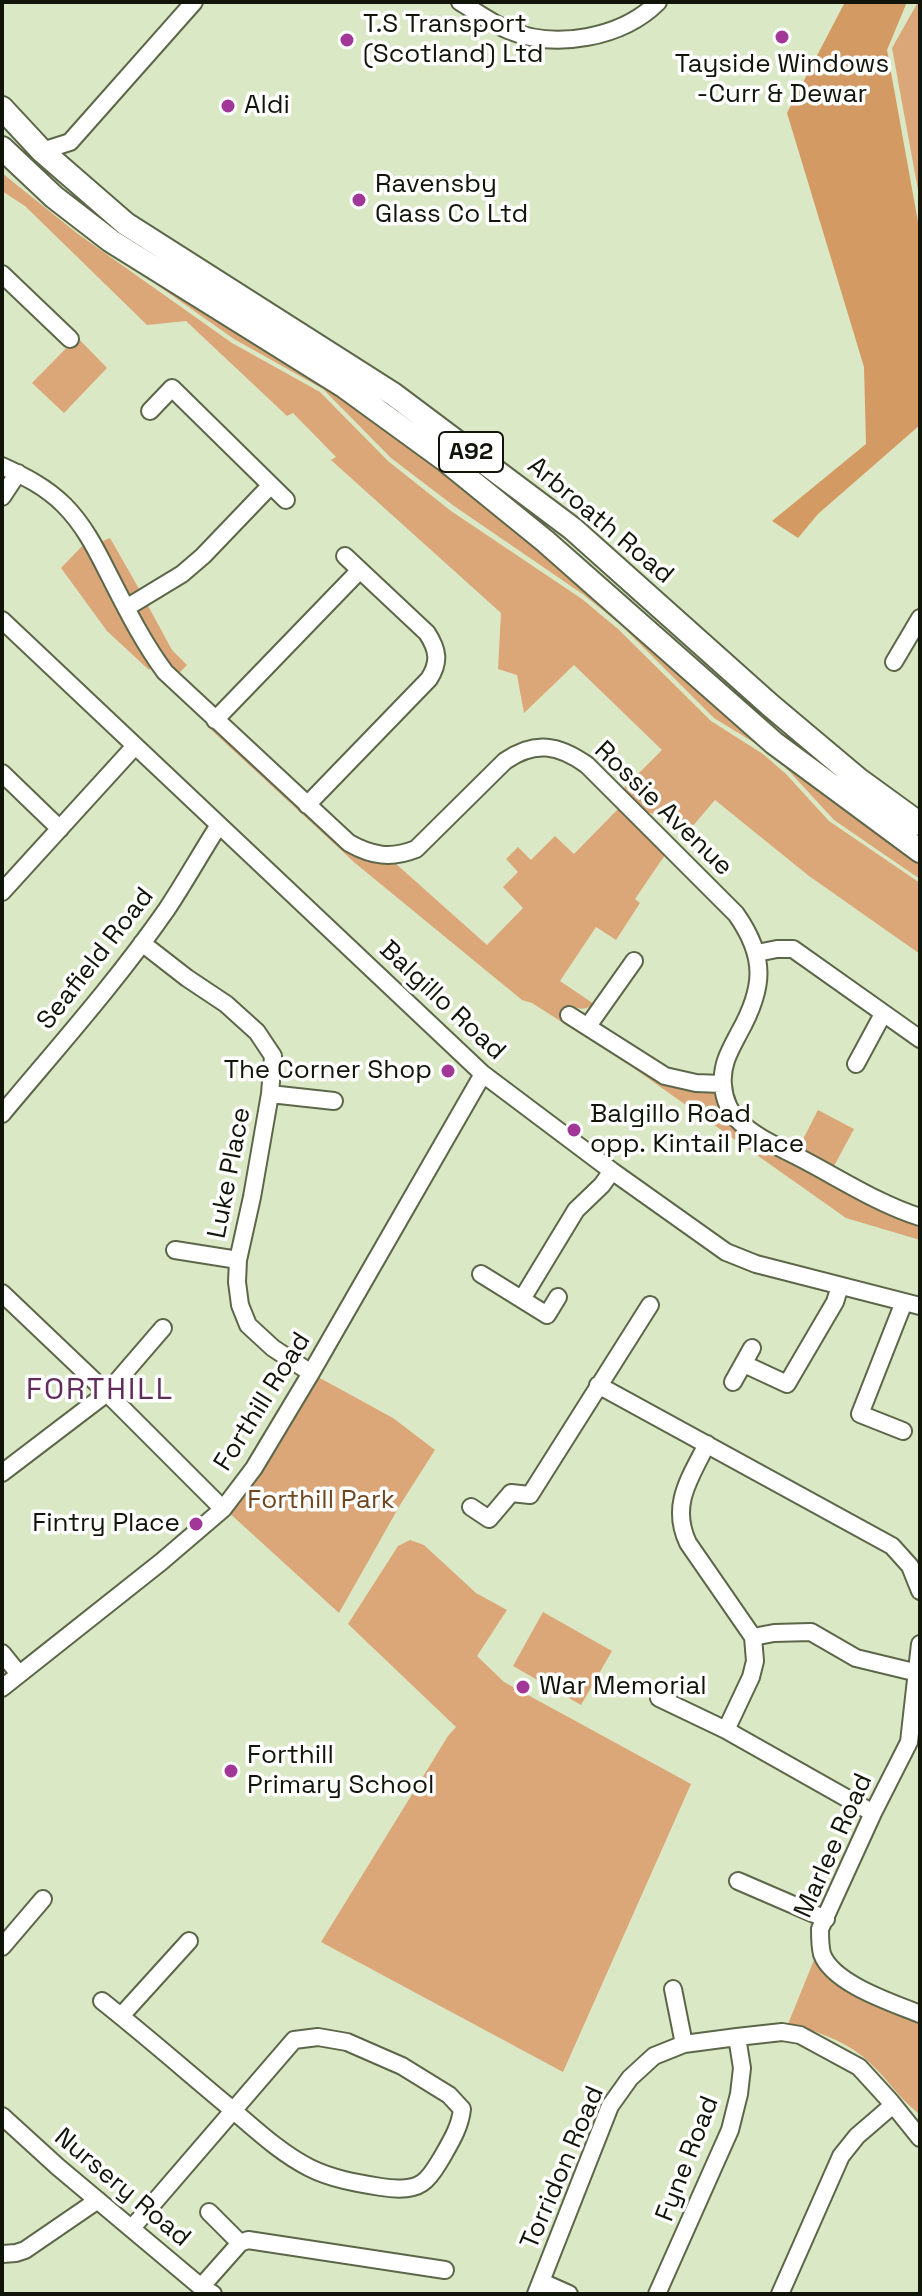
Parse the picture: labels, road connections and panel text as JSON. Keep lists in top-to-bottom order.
{
  "streets": {
    "main road": ["A92", "Arbroath Road"],
    "street": [
      "Rossie Avenue",
      "Seafield Road",
      "Balgillo Road",
      "Luke Place",
      "Forthill Road",
      "Marlee Road",
      "Fyne Road",
      "Torridon Road",
      "Nursery Road"
    ]
  },
  "crossings": [
    ["Seafield Road", "Balgillo Road"],
    ["Seafield Road", "Luke Place"],
    ["Balgillo Road", "Forthill Road"],
    ["Luke Place", "Forthill Road"],
    ["Fyne Road", "Torridon Road"]
  ],
  "districts": ["FORTHILL"],
  "parks": ["Forthill Park"],
  "places": [
    "Tayside Windows -Curr & Dewar",
    "T.S Transport (Scotland) Ltd",
    "Aldi",
    "Ravensby Glass Co Ltd",
    "The Corner Shop",
    "Balgillo Road opp. Kintail Place",
    "Fintry Place",
    "War Memorial",
    "Forthill Primary School"
  ]
}
